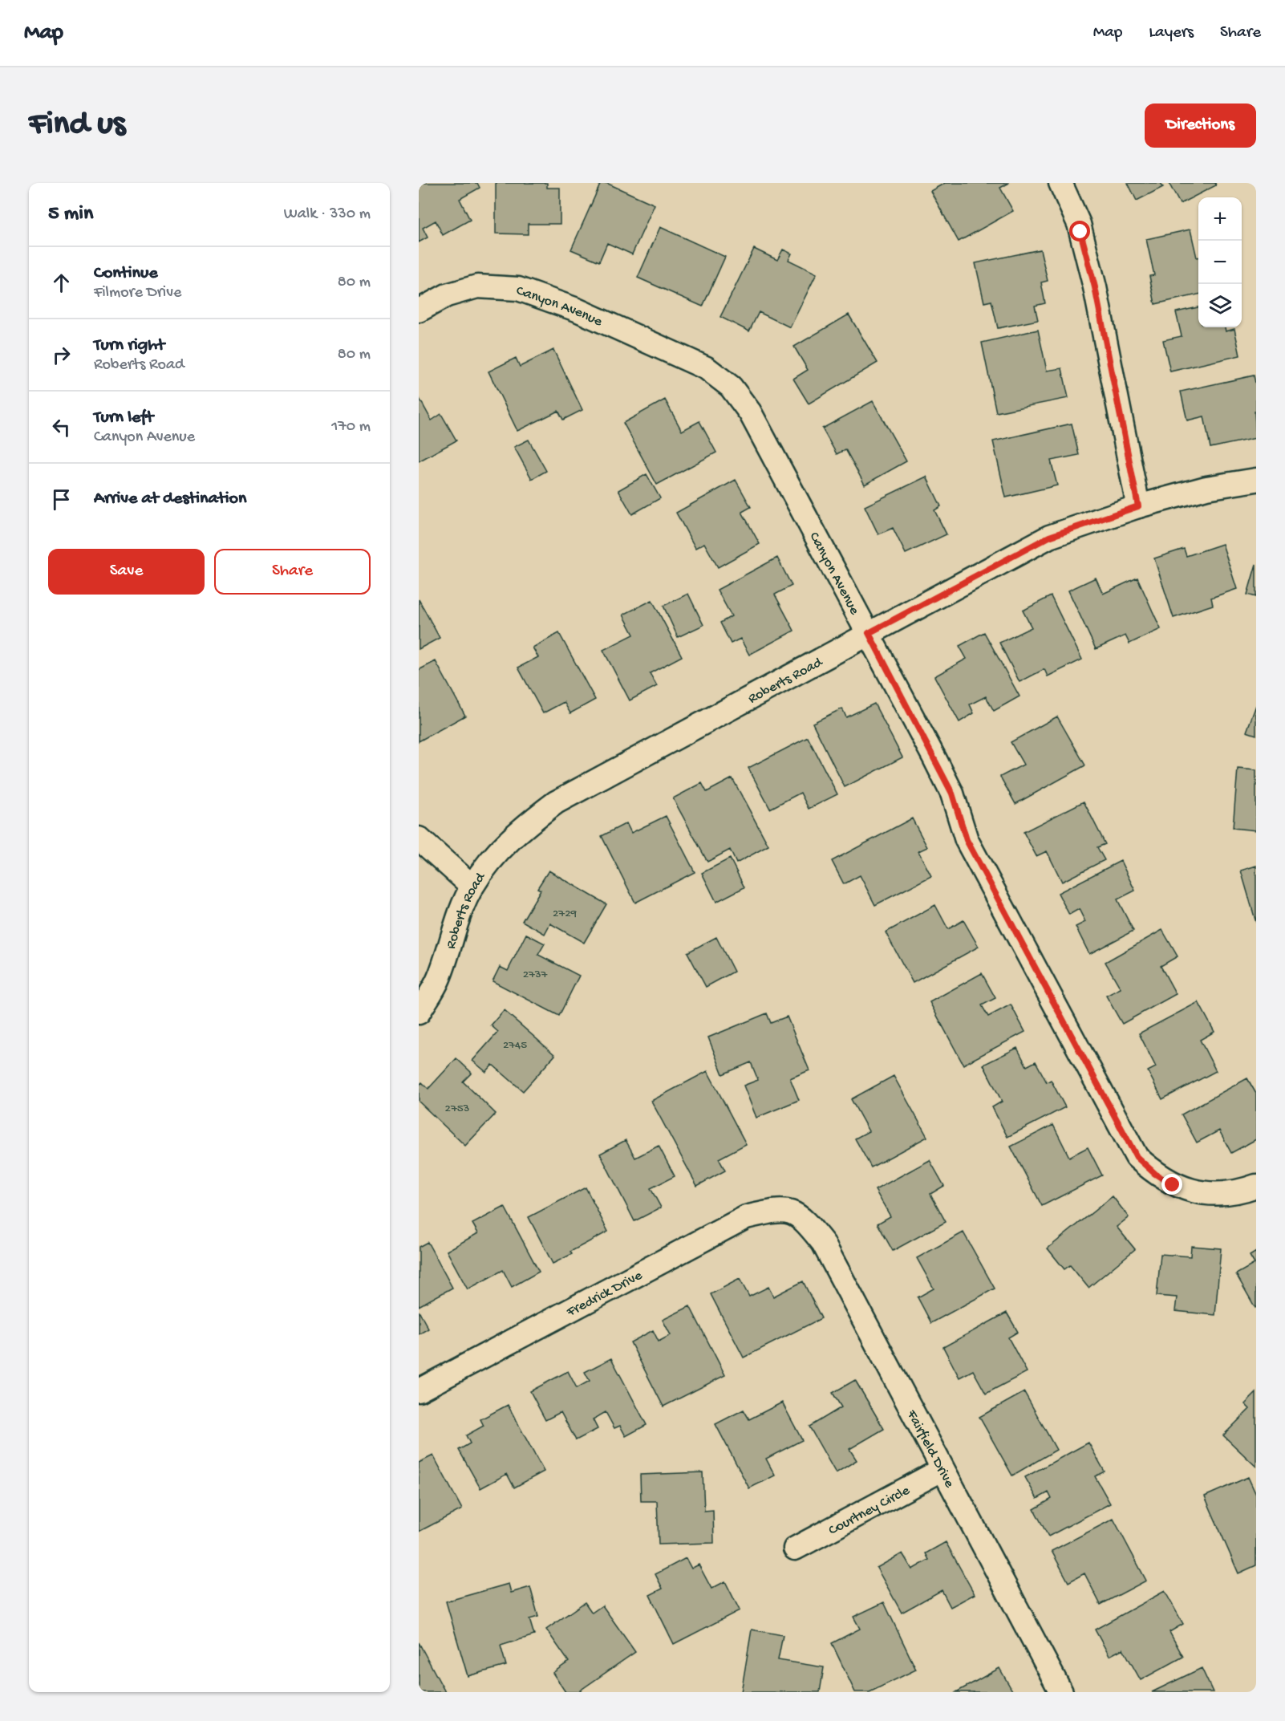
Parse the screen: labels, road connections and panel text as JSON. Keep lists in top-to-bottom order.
{
  "streets": {
    "street": [
      "Canyon Avenue",
      "Roberts Road",
      "Fredrick Drive",
      "Fairfield Drive",
      "Courtney Circle"
    ]
  },
  "crossings": [
    ["Canyon Avenue", "Roberts Road"],
    ["Fredrick Drive", "Fairfield Drive"],
    ["Fairfield Drive", "Courtney Circle"]
  ],
  "house_numbers": [
    "2729",
    "2737",
    "2745",
    "2753"
  ],
  "page": {
    "header": "Map",
    "nav": ["Map", "Layers", "Share"],
    "buttons": [
      "Directions",
      ["Save", "Share"]
    ],
    "title": "Find us",
    "heading": ["5 min", "Walk · 330 m"],
    "map_buttons": ["+", "−"],
    "list": [
      ["Continue", "Filmore Drive", "80 m"],
      ["Turn right", "Roberts Road", "80 m"],
      ["Turn left", "Canyon Avenue", "170 m"],
      "Arrive at destination"
    ]
  }
}
